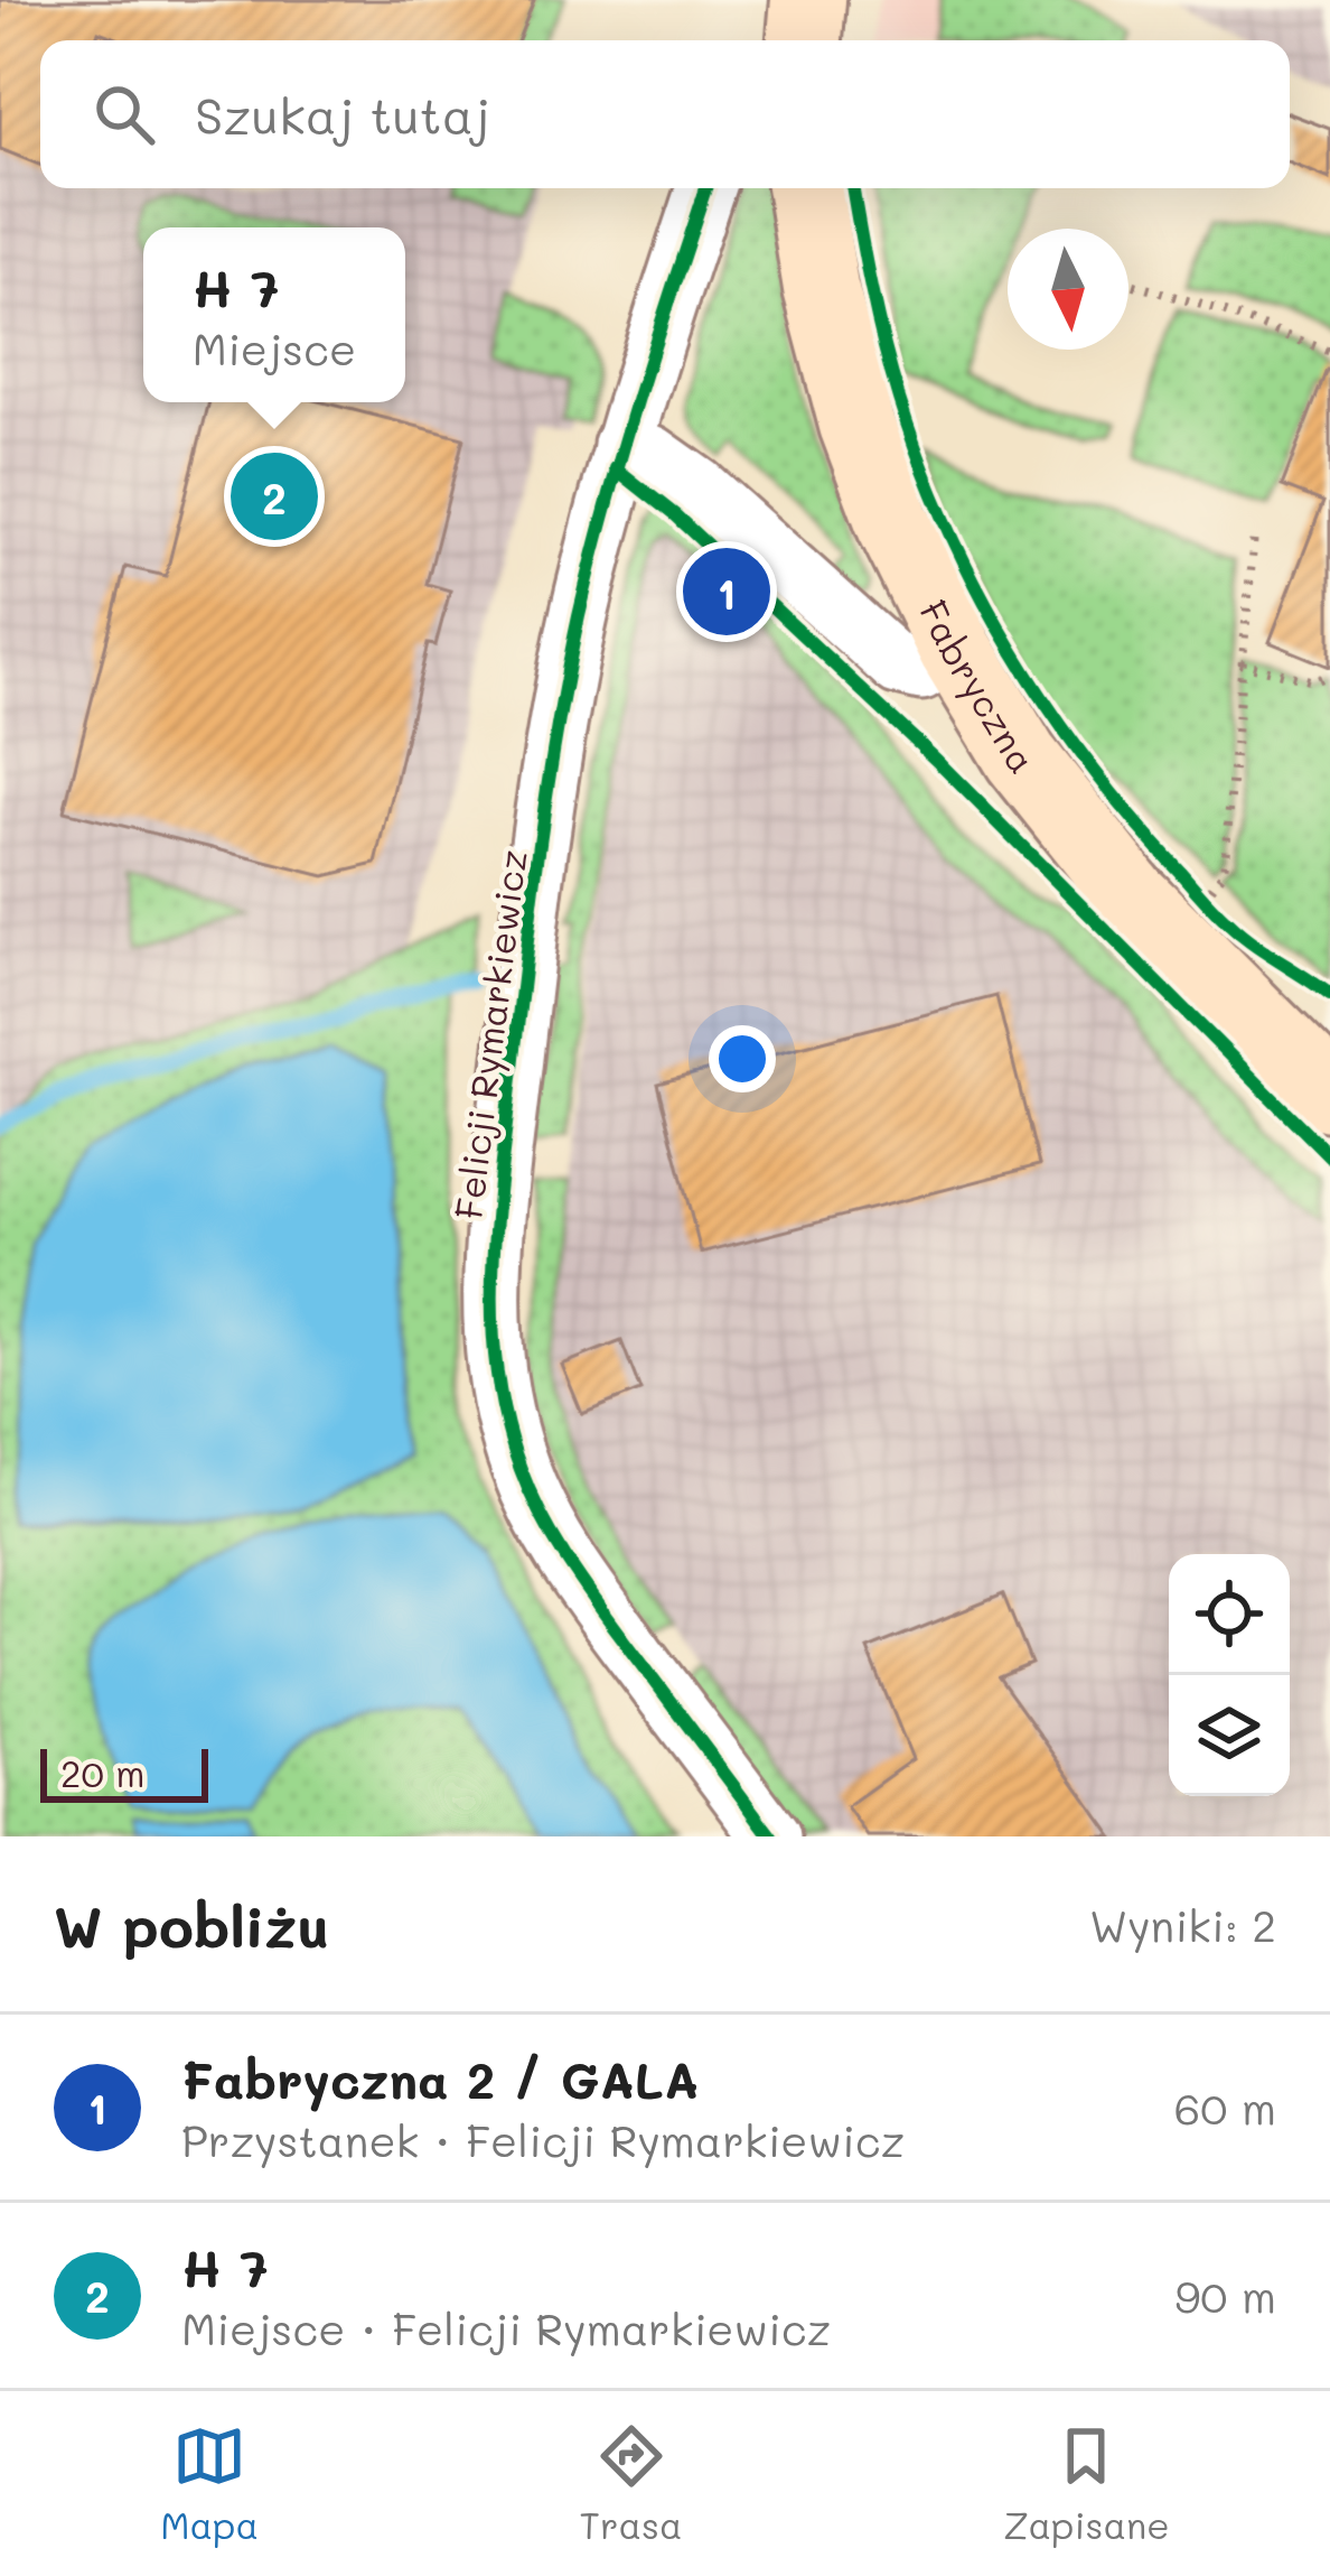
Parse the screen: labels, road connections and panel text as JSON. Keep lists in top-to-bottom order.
{
  "streets": {
    "street": ["Fabryczna", "Felicji Rymarkiewicz"]
  },
  "scale_bar": "20 m",
  "north": "bottom",
  "page": {
    "search": "Szukaj tutaj",
    "popup": ["H 7", "Miejsce"],
    "pins": ["2", "1"],
    "scale": "20 m",
    "heading": ["W pobliżu", "Wyniki: 2"],
    "list": [
      {
        "mark": "1",
        "name": "Fabryczna 2 / GALA",
        "note": "Przystanek · Felicji Rymarkiewicz",
        "value": "60 m"
      },
      {
        "mark": "2",
        "name": "H 7",
        "note": "Miejsce · Felicji Rymarkiewicz",
        "value": "90 m"
      }
    ],
    "nav": ["Mapa", "Trasa", "Zapisane"]
  }
}
